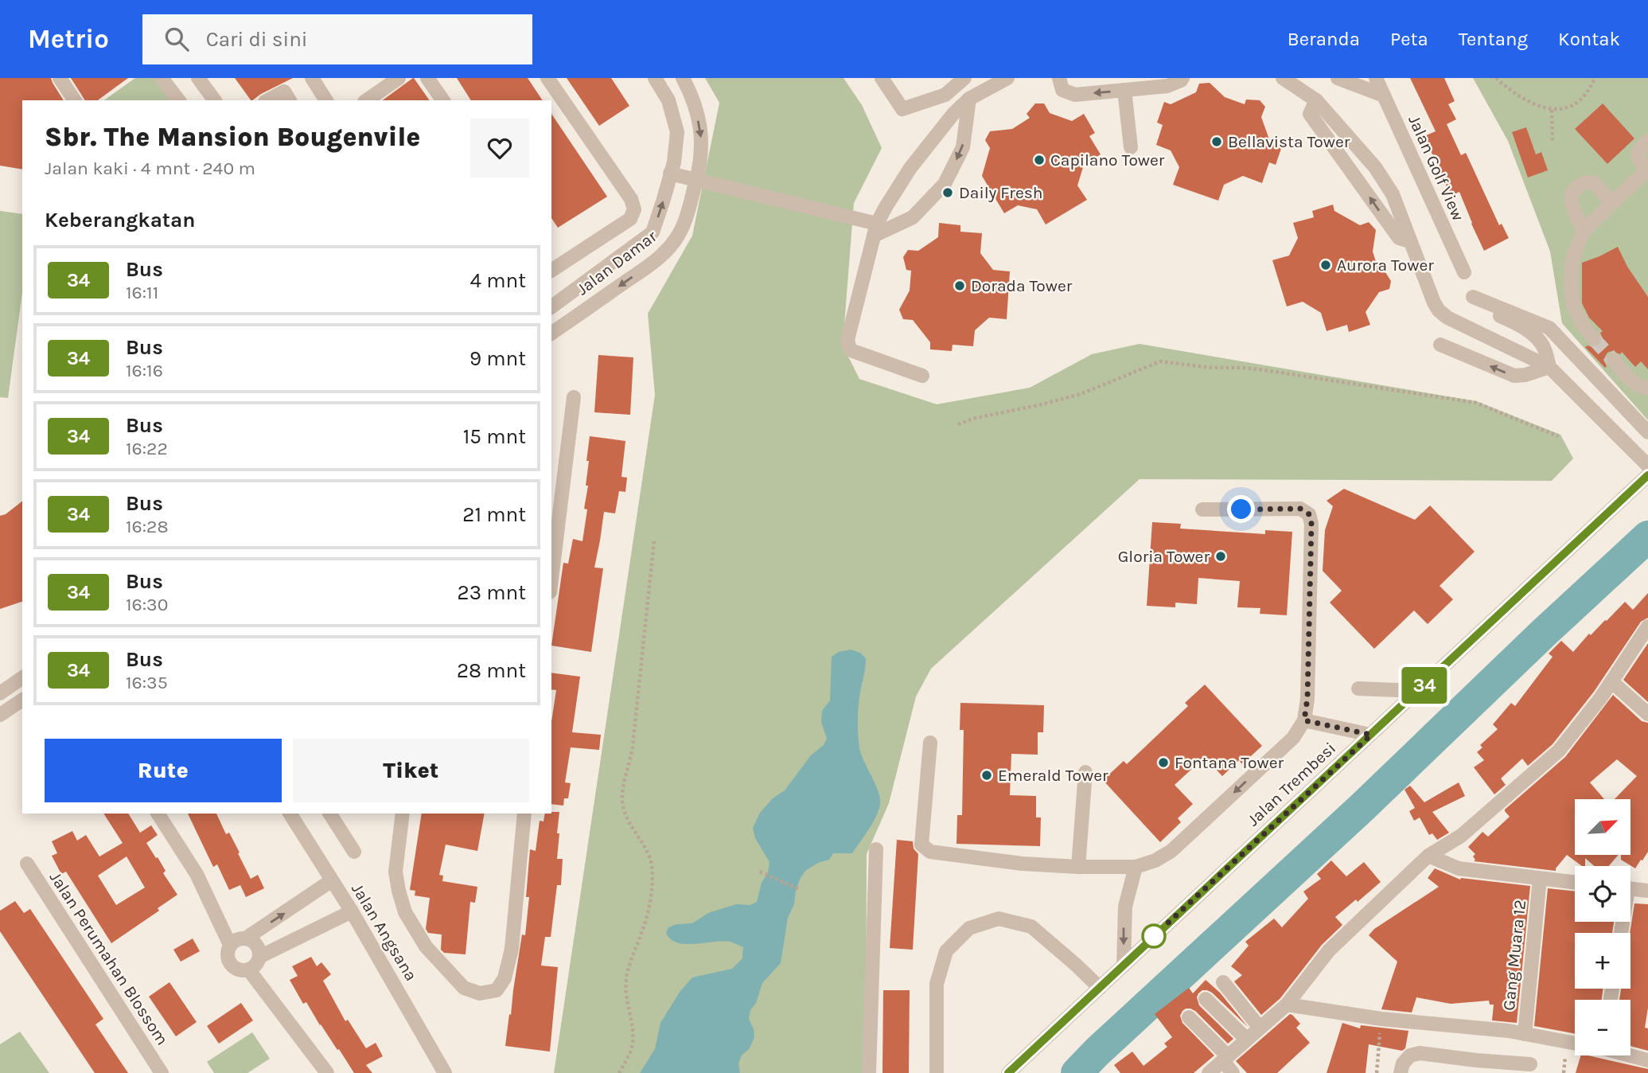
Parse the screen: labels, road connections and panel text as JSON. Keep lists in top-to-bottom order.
{
  "streets": {
    "street": [
      "Jalan Golf View",
      "Jalan Damar",
      "Jalan Trembesi",
      "Jalan Angsana",
      "Gang Muara 12",
      "Jalan Perumahan Blossom"
    ]
  },
  "places": [
    "Bellavista Tower",
    "Capilano Tower",
    "Daily Fresh",
    "Aurora Tower",
    "Dorada Tower",
    "Gloria Tower",
    "Fontana Tower",
    "Emerald Tower"
  ],
  "lines": ["bus line 34"],
  "north": "top right",
  "page": {
    "header": "Metrio",
    "search": "Cari di sini",
    "nav": [
      "Beranda",
      "Peta",
      "Tentang",
      "Kontak"
    ],
    "on_map": "34",
    "heading": [
      ["Sbr. The Mansion Bougenvile", "Jalan kaki · 4 mnt · 240 m"],
      "Keberangkatan"
    ],
    "list": [
      {
        "mark": "34",
        "name": "Bus",
        "note": "16:11",
        "value": "4 mnt"
      },
      {
        "mark": "34",
        "name": "Bus",
        "note": "16:16",
        "value": "9 mnt"
      },
      {
        "mark": "34",
        "name": "Bus",
        "note": "16:22",
        "value": "15 mnt"
      },
      {
        "mark": "34",
        "name": "Bus",
        "note": "16:28",
        "value": "21 mnt"
      },
      {
        "mark": "34",
        "name": "Bus",
        "note": "16:30",
        "value": "23 mnt"
      },
      {
        "mark": "34",
        "name": "Bus",
        "note": "16:35",
        "value": "28 mnt"
      }
    ],
    "buttons": ["Rute", "Tiket"],
    "map_buttons": ["+", "−"]
  }
}
